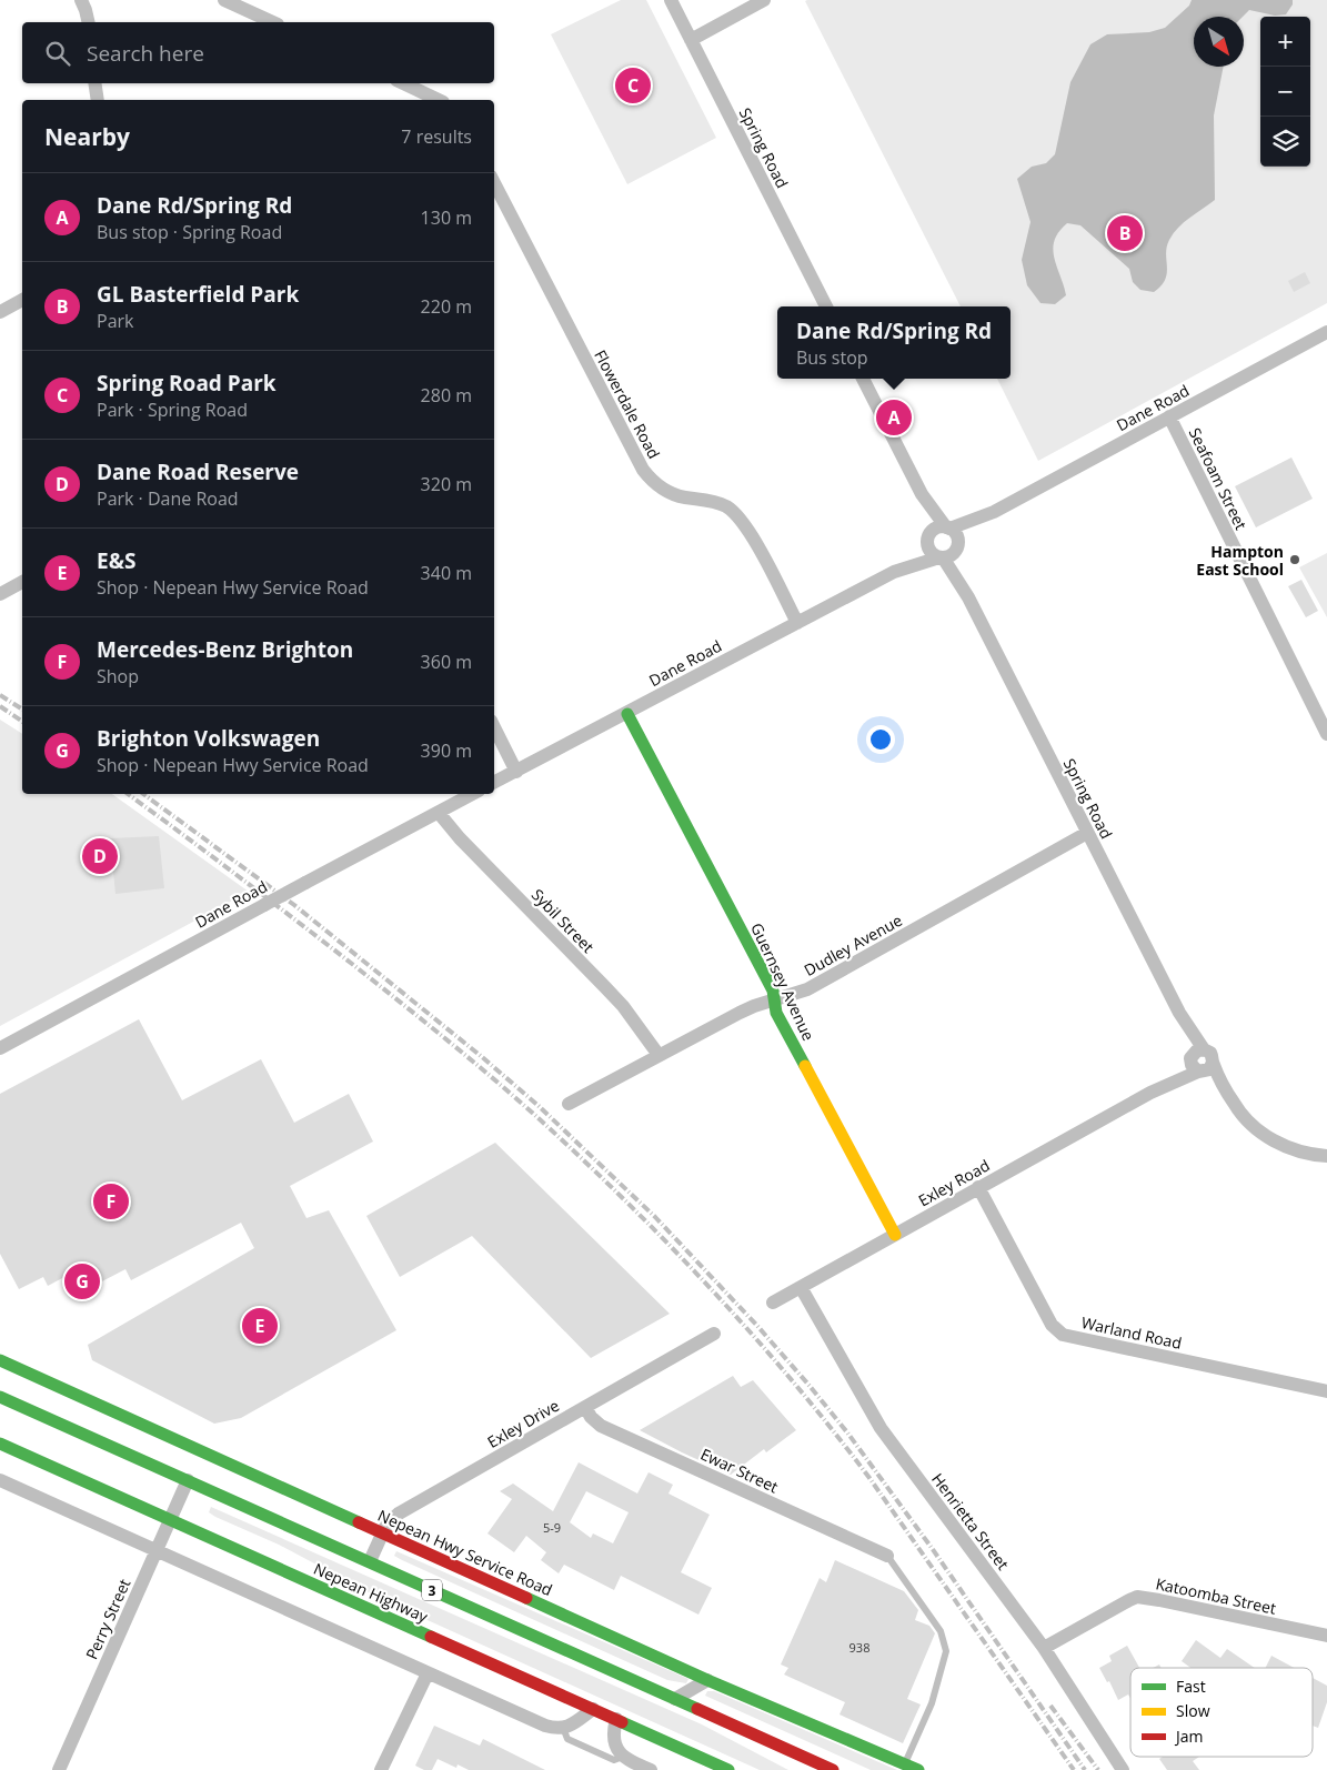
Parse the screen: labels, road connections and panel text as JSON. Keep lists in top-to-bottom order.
{
  "streets": {
    "main road": [
      "Guernsey Avenue",
      "Nepean Hwy Service Road",
      "3",
      "Nepean Highway"
    ],
    "street": [
      "Spring Road",
      "Flowerdale Road",
      "Dane Road",
      "Seafoam Street",
      "Sybil Street",
      "Dudley Avenue",
      "Exley Road",
      "Warland Road",
      "Exley Drive",
      "Ewar Street",
      "Henrietta Street",
      "Katoomba Street",
      "Perry Street"
    ]
  },
  "crossings": [
    ["Spring Road", "Dane Road"],
    ["Spring Road", "Dudley Avenue"],
    ["Spring Road", "Exley Road"],
    ["Flowerdale Road", "Dane Road"],
    ["Dane Road", "Seafoam Street"],
    ["Dane Road", "Sybil Street"],
    ["Dane Road", "Guernsey Avenue"],
    ["Sybil Street", "Dudley Avenue"],
    ["Dudley Avenue", "Guernsey Avenue"],
    ["Guernsey Avenue", "Exley Road"],
    ["Exley Road", "Warland Road"],
    ["Exley Road", "Henrietta Street"],
    ["Exley Drive", "Ewar Street"],
    ["Exley Drive", "Nepean Hwy Service Road"],
    ["Exley Drive", "Nepean Highway"],
    ["Henrietta Street", "Katoomba Street"],
    ["Nepean Highway", "Perry Street"]
  ],
  "places": ["Hampton East School"],
  "house_numbers": ["5-9", "938"],
  "legend": ["Fast", "Slow", "Jam"],
  "north": "bottom right",
  "page": {
    "map_buttons": ["+", "−"],
    "search": "Search here",
    "pins": [
      "C",
      "B",
      "A",
      "D",
      "F",
      "G",
      "E"
    ],
    "heading": ["Nearby", "7 results"],
    "list": [
      {
        "mark": "A",
        "name": "Dane Rd/Spring Rd",
        "note": "Bus stop · Spring Road",
        "value": "130 m"
      },
      {
        "mark": "B",
        "name": "GL Basterfield Park",
        "note": "Park",
        "value": "220 m"
      },
      {
        "mark": "C",
        "name": "Spring Road Park",
        "note": "Park · Spring Road",
        "value": "280 m"
      },
      {
        "mark": "D",
        "name": "Dane Road Reserve",
        "note": "Park · Dane Road",
        "value": "320 m"
      },
      {
        "mark": "E",
        "name": "E&S",
        "note": "Shop · Nepean Hwy Service Road",
        "value": "340 m"
      },
      {
        "mark": "F",
        "name": "Mercedes-Benz Brighton",
        "note": "Shop",
        "value": "360 m"
      },
      {
        "mark": "G",
        "name": "Brighton Volkswagen",
        "note": "Shop · Nepean Hwy Service Road",
        "value": "390 m"
      }
    ],
    "popup": ["Dane Rd/Spring Rd", "Bus stop"]
  }
}
